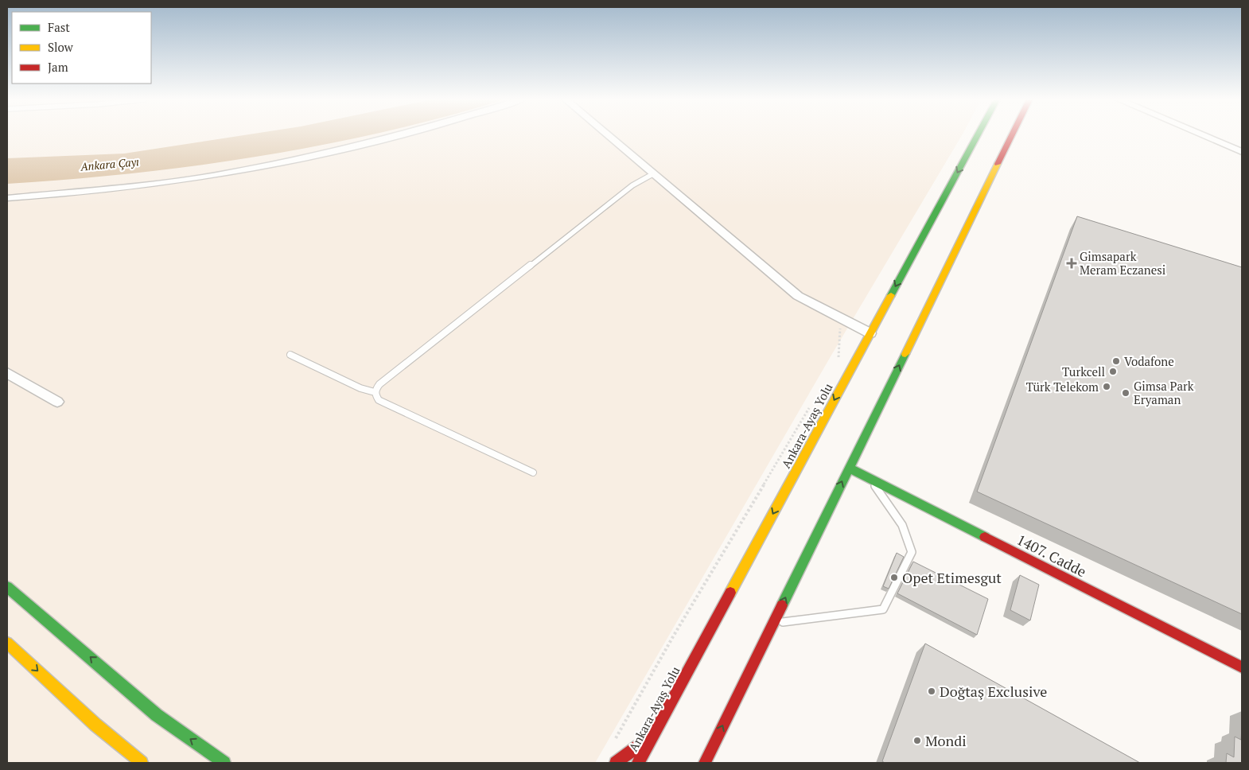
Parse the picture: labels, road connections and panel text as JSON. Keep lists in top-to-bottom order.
{
  "streets": {
    "main road": ["Ankara-Ayaş Yolu", "1407. Cadde"]
  },
  "water": ["Ankara Çayı"],
  "places": {
    "health": ["Gimsapark Meram Eczanesi"],
    "other": [
      "Vodafone",
      "Turkcell",
      "Türk Telekom",
      "Gimsa Park Eryaman",
      "Opet Etimesgut",
      "Doğtaş Exclusive",
      "Mondi"
    ]
  },
  "legend": ["Fast", "Slow", "Jam"]
}
